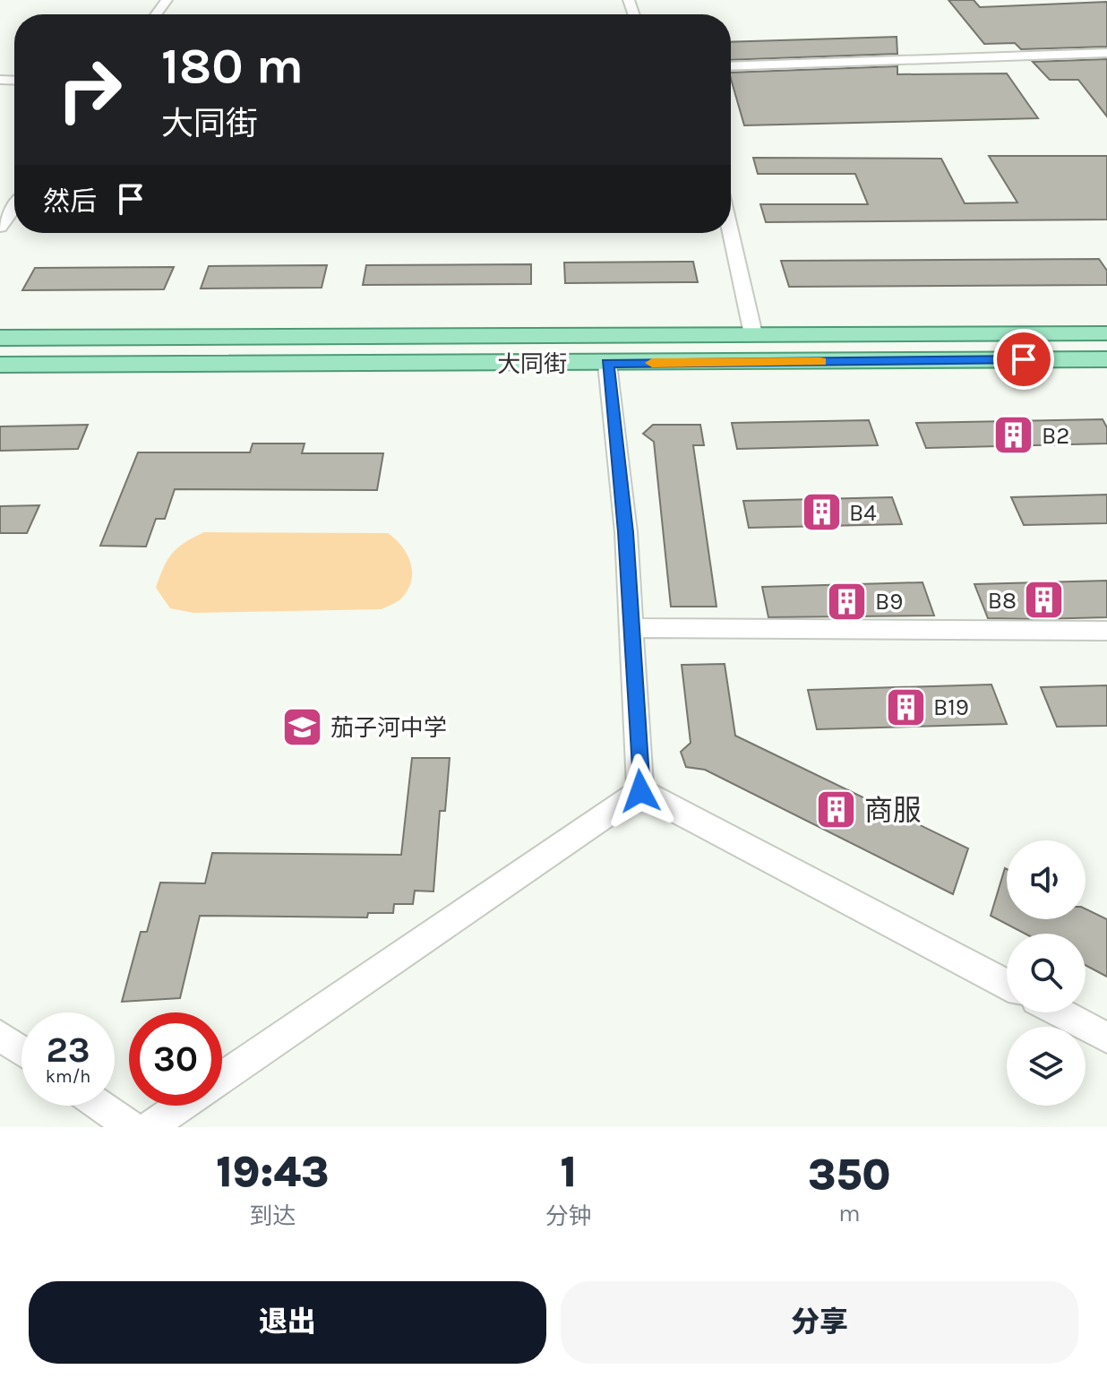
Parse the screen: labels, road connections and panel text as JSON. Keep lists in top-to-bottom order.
{
  "streets": {
    "main road": ["大同街"]
  },
  "places": {
    "building": [
      "B2",
      "B4",
      "B8",
      "B9",
      "B19",
      "商服"
    ],
    "school or university": ["茄子河中学"]
  },
  "page": {
    "turn": ["180 m", "大同街"],
    "then": "然后",
    "speed": "23 km/h",
    "limit": "30",
    "eta": [
      "19:43",
      "到达",
      "1",
      "分钟",
      "350",
      "m"
    ],
    "buttons": ["退出", "分享"]
  }
}
